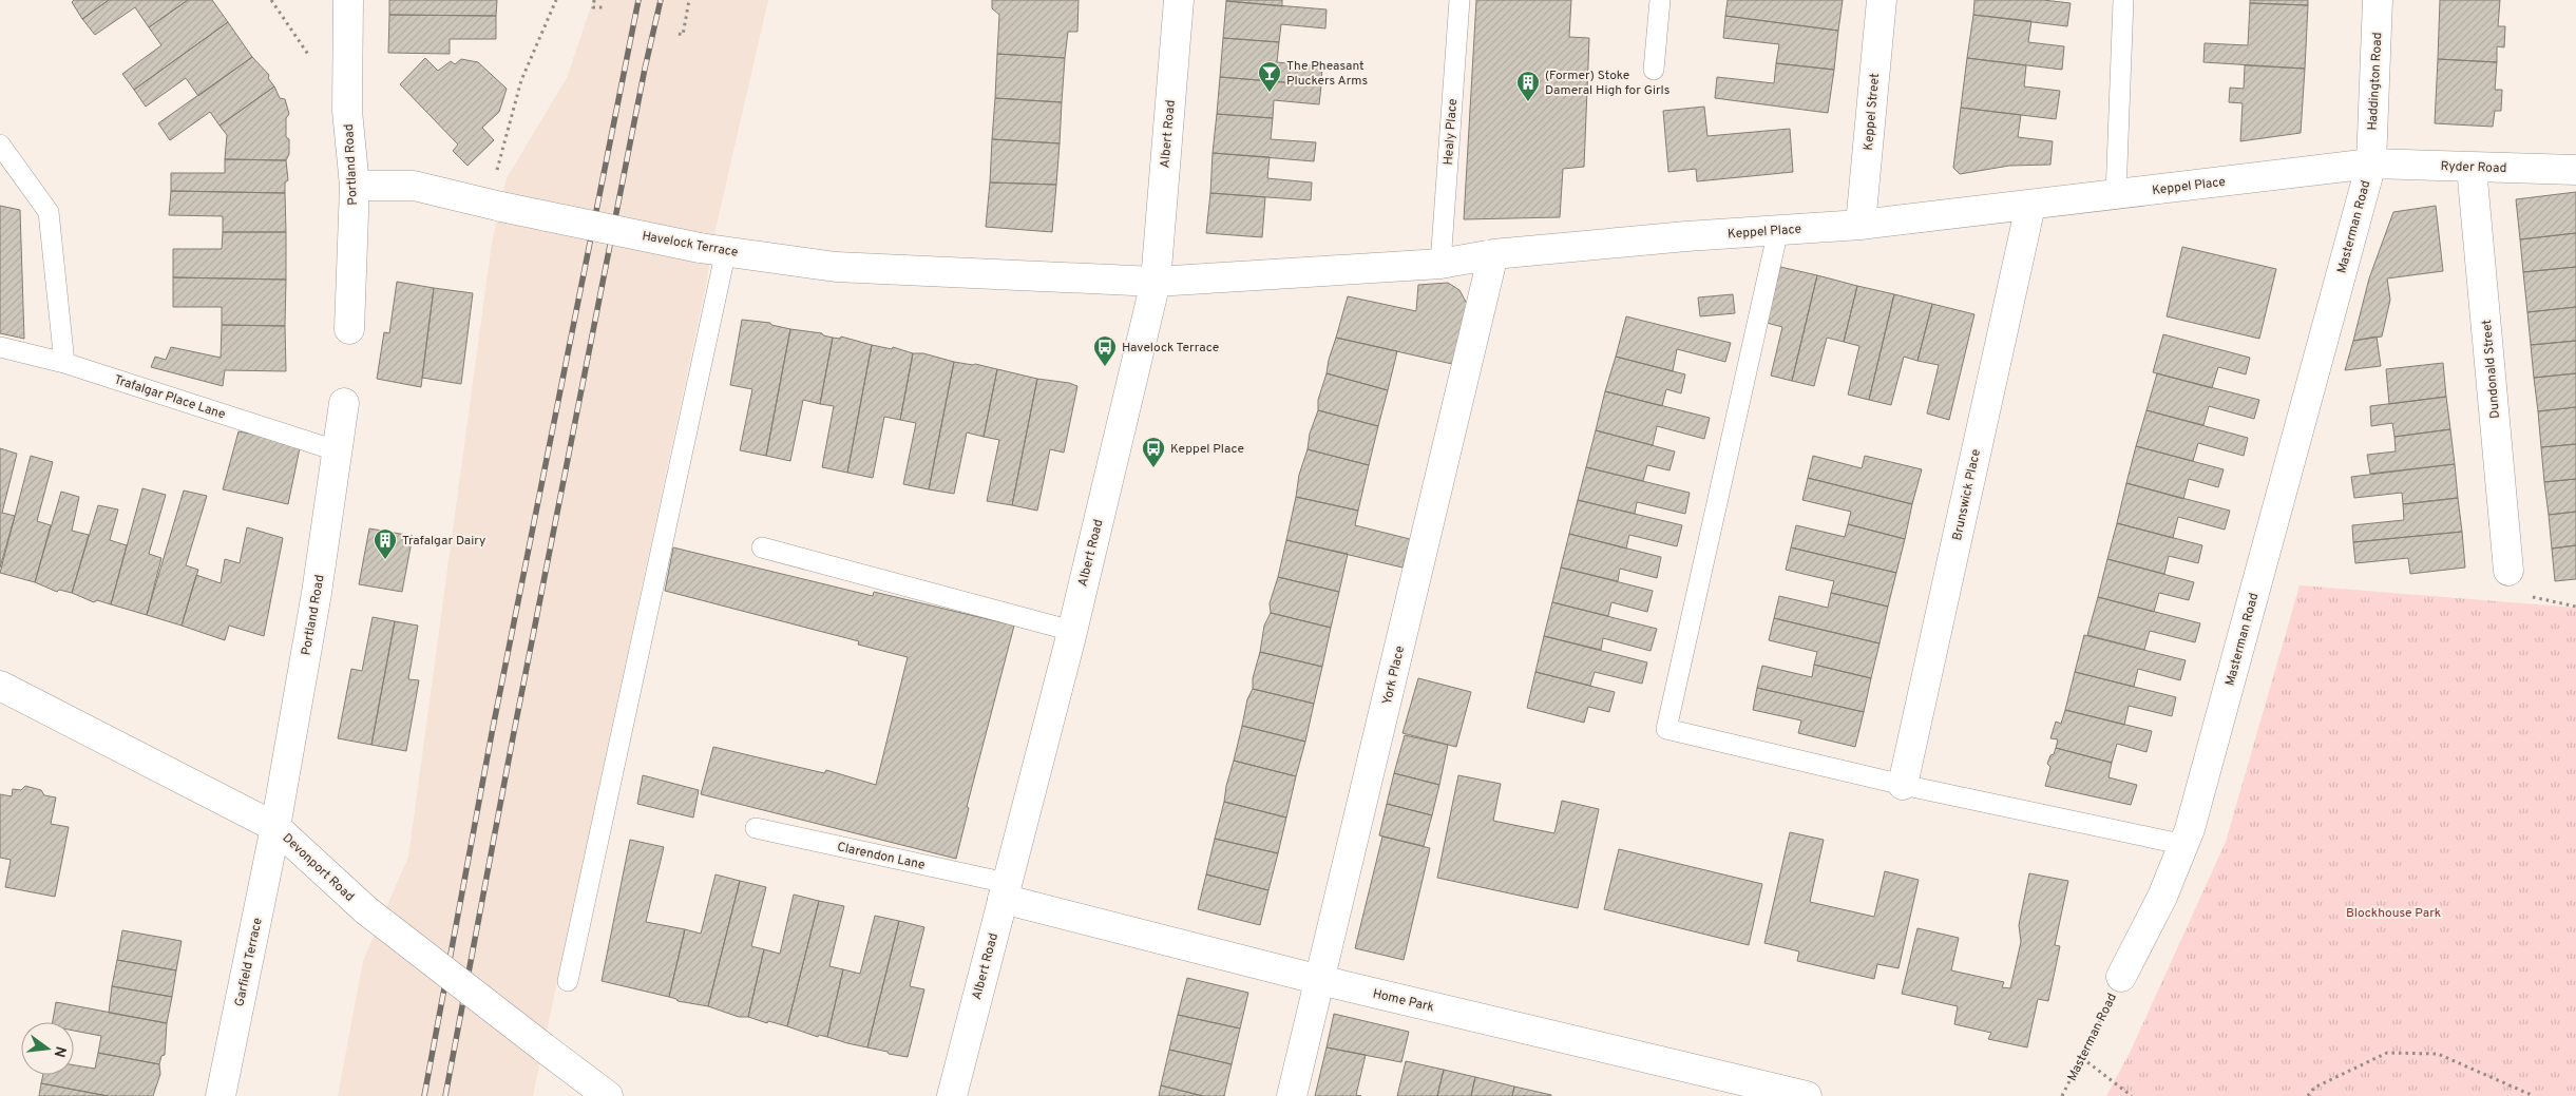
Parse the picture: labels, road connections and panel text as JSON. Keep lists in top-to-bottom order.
{
  "streets": {
    "street": [
      "Haddington Road",
      "Keppel Street",
      "Albert Road",
      "Portland Road",
      "Ryder Road",
      "Keppel Place",
      "Masterman Road",
      "Havelock Terrace",
      "Dundonald Street",
      "Brunswick Place",
      "York Place",
      "Devonport Road",
      "Garfield Terrace",
      "Home Park"
    ],
    "lane": ["Healy Place", "Trafalgar Place Lane", "Clarendon Lane"]
  },
  "crossings": [
    ["Haddington Road", "Ryder Road"],
    ["Haddington Road", "Keppel Place"],
    ["Haddington Road", "Masterman Road"],
    ["Keppel Street", "Keppel Place"],
    ["Healy Place", "Keppel Place"],
    ["Albert Road", "Keppel Place"],
    ["Albert Road", "Havelock Terrace"],
    ["Albert Road", "Clarendon Lane"],
    ["Albert Road", "Home Park"],
    ["Portland Road", "Havelock Terrace"],
    ["Portland Road", "Trafalgar Place Lane"],
    ["Portland Road", "Devonport Road"],
    ["Portland Road", "Garfield Terrace"],
    ["Ryder Road", "Keppel Place"],
    ["Ryder Road", "Masterman Road"],
    ["Ryder Road", "Dundonald Street"],
    ["Keppel Place", "Masterman Road"],
    ["Keppel Place", "Havelock Terrace"],
    ["Keppel Place", "Brunswick Place"],
    ["Keppel Place", "York Place"],
    ["York Place", "Home Park"],
    ["Clarendon Lane", "Home Park"],
    ["Devonport Road", "Garfield Terrace"]
  ],
  "parks": ["Blockhouse Park"],
  "places": {
    "bar": ["The Pheasant Pluckers Arms"],
    "building": ["(Former) Stoke Dameral High for Girls", "Trafalgar Dairy"],
    "bus stop": ["Havelock Terrace", "Keppel Place"]
  },
  "north": "right"
}
